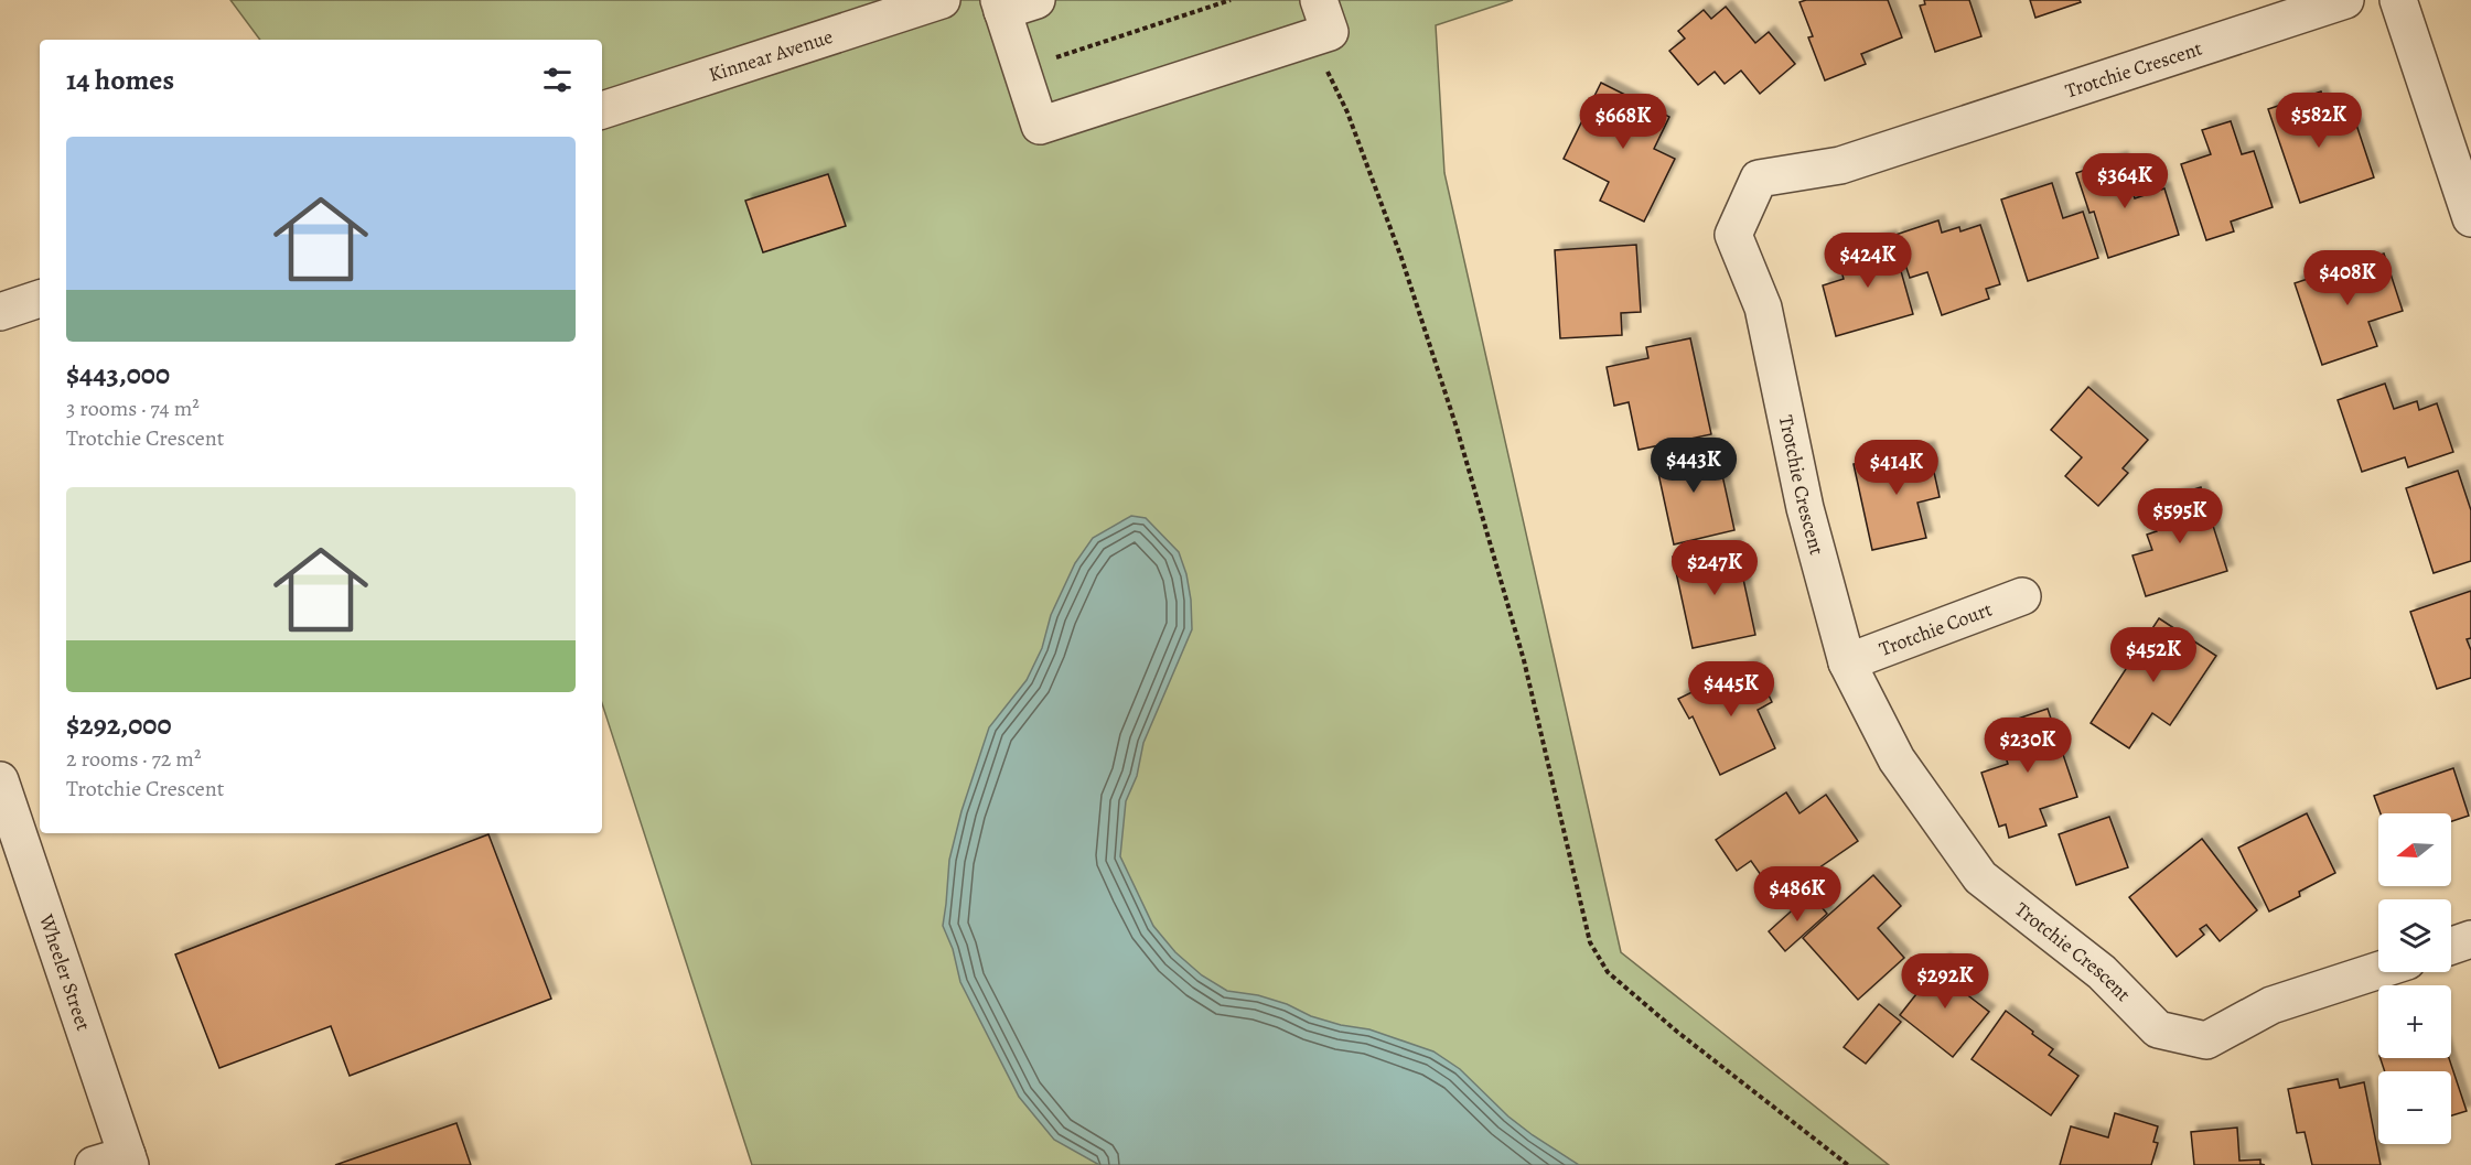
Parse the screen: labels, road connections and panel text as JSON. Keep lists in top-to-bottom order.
{
  "streets": {
    "street": [
      "Kinnear Avenue",
      "Trotchie Crescent",
      "Trotchie Court",
      "Wheeler Street"
    ]
  },
  "crossings": [
    ["Trotchie Crescent", "Trotchie Court"]
  ],
  "north": "left",
  "page": {
    "heading": "14 homes",
    "price": [
      "$582K",
      "$668K",
      "$364K",
      "$424K",
      "$408K",
      "$443K",
      "$414K",
      "$595K",
      "$247K",
      "$452K",
      "$445K",
      "$230K",
      "$486K",
      "$292K"
    ],
    "list": [
      {
        "name": "$443,000",
        "note": "3 rooms · 74 m² · Trotchie Crescent"
      },
      {
        "name": "$292,000",
        "note": "2 rooms · 72 m² · Trotchie Crescent"
      }
    ],
    "map_buttons": ["+", "−"]
  }
}
